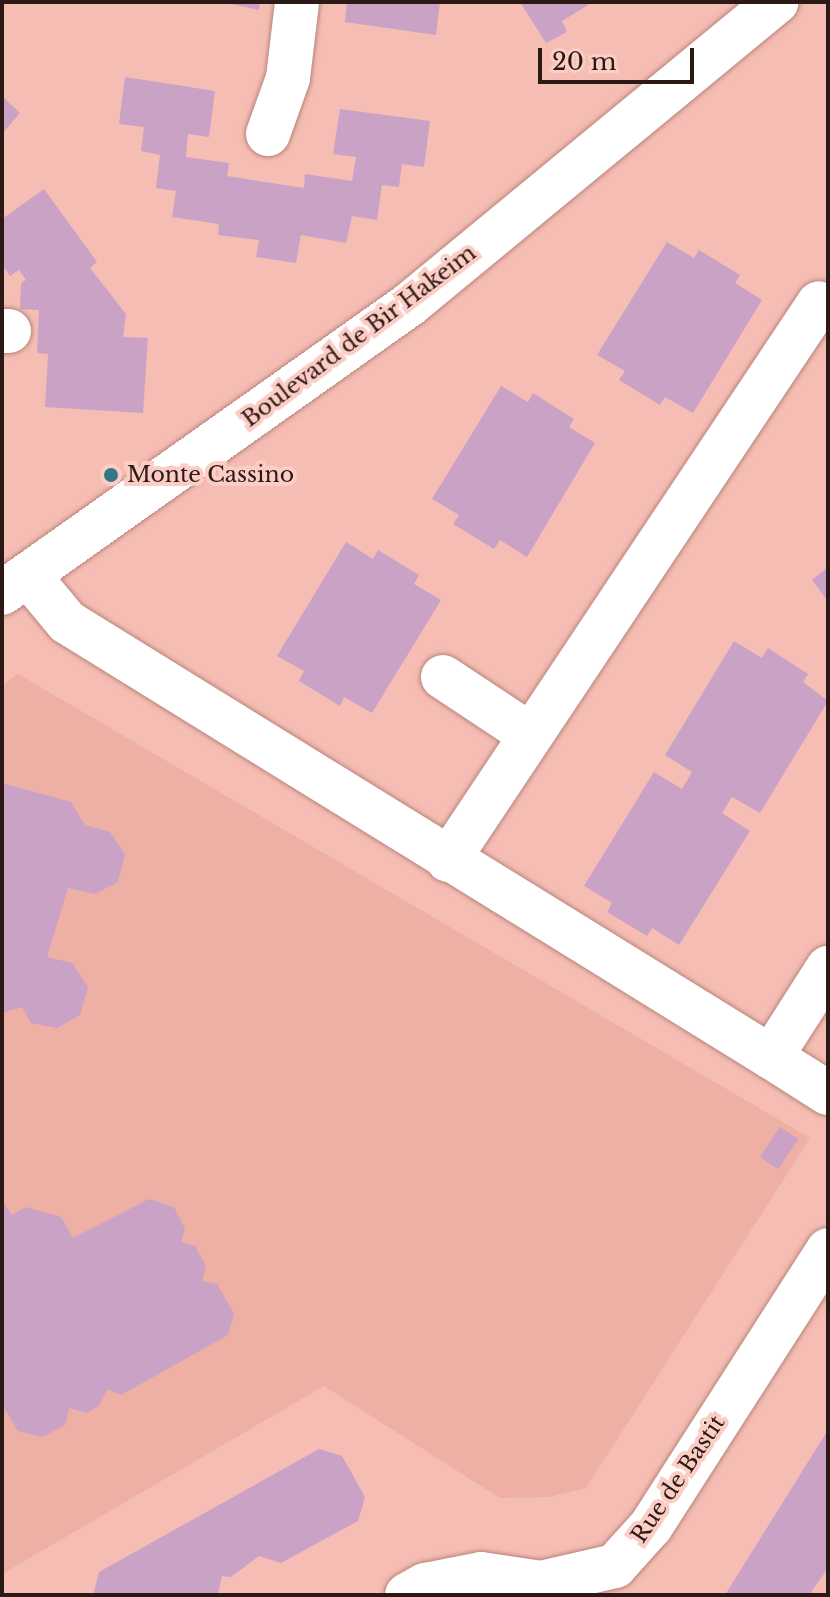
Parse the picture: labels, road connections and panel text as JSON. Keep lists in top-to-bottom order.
{
  "streets": {
    "street": ["Boulevard de Bir Hakeim", "Rue de Bastit"]
  },
  "places": ["Monte Cassino"],
  "scale_bar": "20 m"
}
